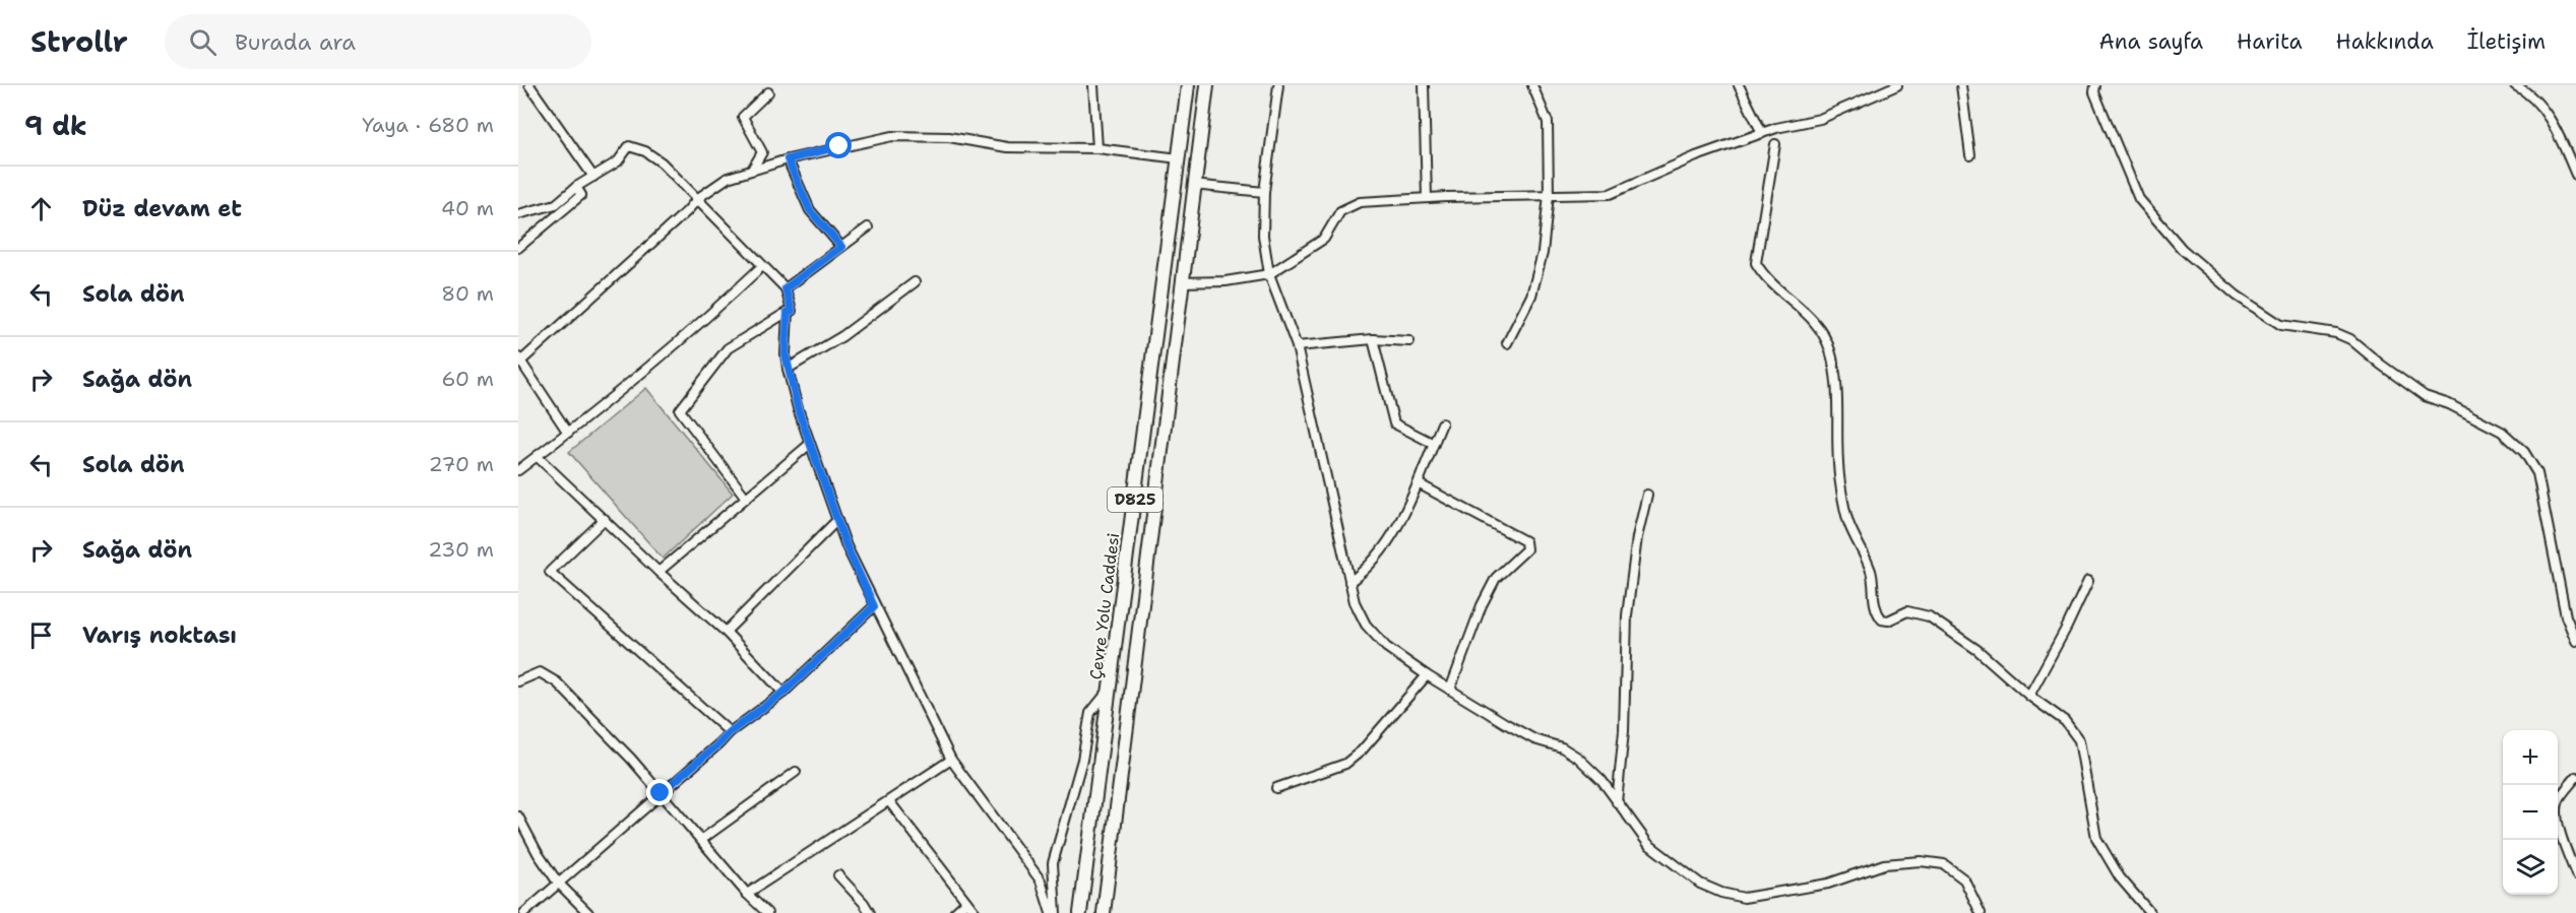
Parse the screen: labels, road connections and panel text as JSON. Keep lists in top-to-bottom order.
{
  "streets": {
    "highway": ["D825", "Çevre Yolu Caddesi"]
  },
  "page": {
    "header": "Strollr",
    "search": "Burada ara",
    "nav": [
      "Ana sayfa",
      "Harita",
      "Hakkında",
      "İletişim"
    ],
    "heading": ["9 dk", "Yaya · 680 m"],
    "list": [
      ["Düz devam et", "40 m"],
      ["Sola dön", "80 m"],
      ["Sağa dön", "60 m"],
      ["Sola dön", "270 m"],
      ["Sağa dön", "230 m"],
      "Varış noktası"
    ],
    "map_buttons": ["+", "−"]
  }
}
